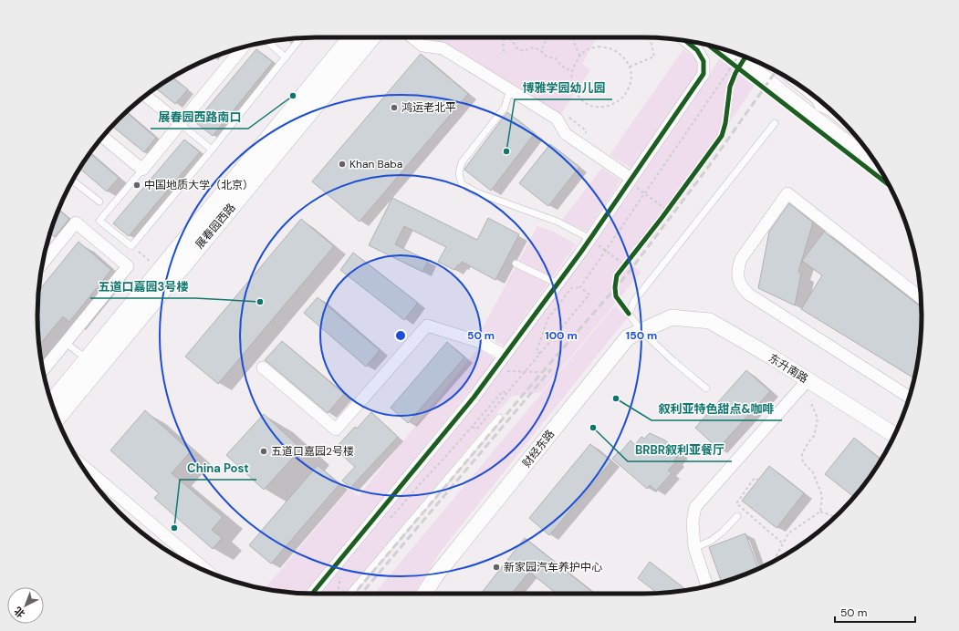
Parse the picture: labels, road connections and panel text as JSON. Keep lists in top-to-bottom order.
{
  "streets": {
    "main road": ["展春园西路"],
    "street": ["东升南路", "财经东路"]
  },
  "crossings": [
    ["东升南路", "财经东路"]
  ],
  "places": [
    "展春园西路南口",
    "鸿运老北平",
    "博雅学园幼儿园",
    "Khan Baba",
    "中国地质大学（北京）",
    "五道口嘉园3号楼",
    "叙利亚特色甜点&咖啡",
    "BRBR叙利亚餐厅",
    "五道口嘉园2号楼",
    "China Post",
    "新家园汽车养护中心"
  ],
  "scale_bar": "50 m",
  "north": "bottom left",
  "rings": ["50 m", "100 m", "150 m"]
}
